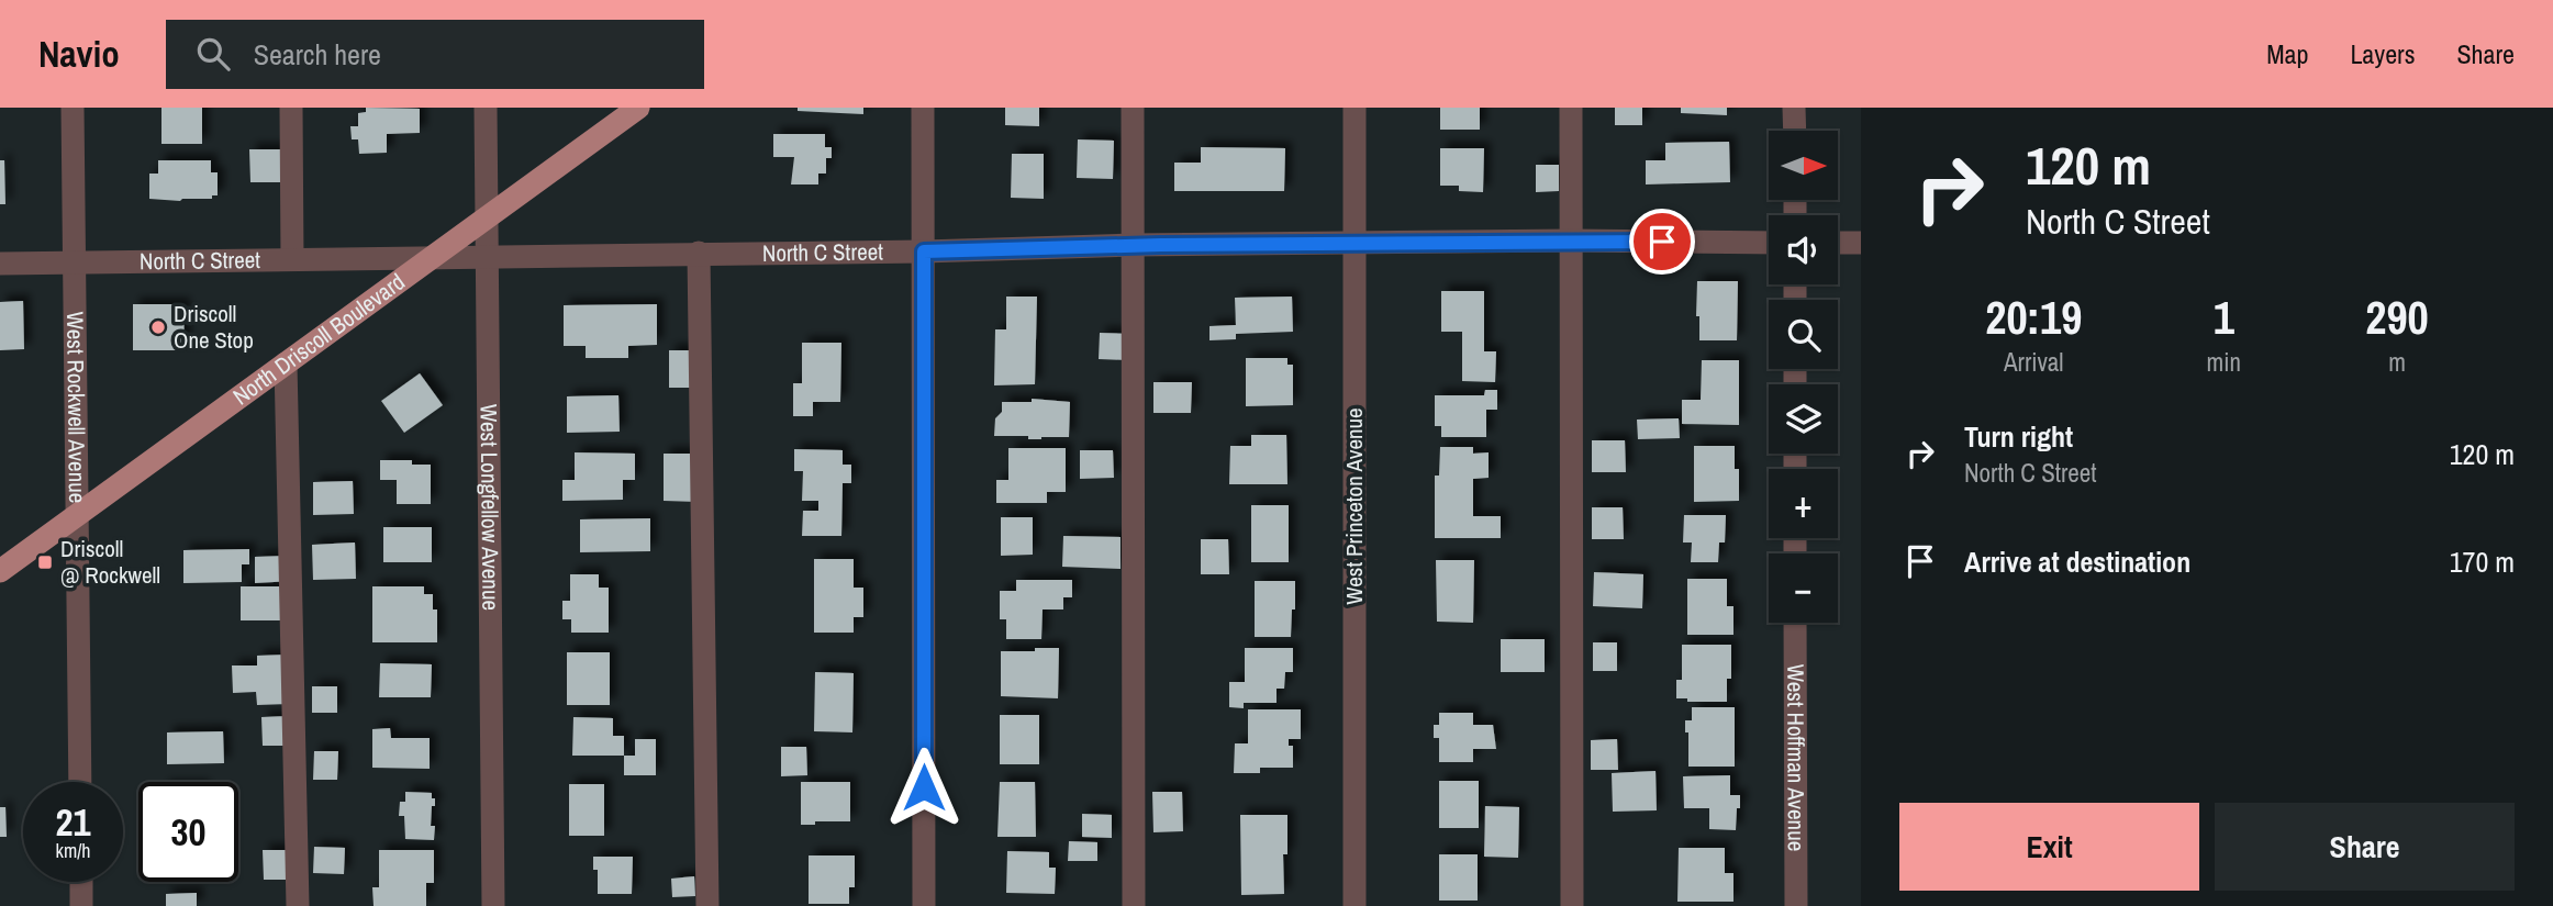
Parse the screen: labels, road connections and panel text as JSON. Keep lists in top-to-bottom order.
{
  "streets": {
    "main road": ["North Driscoll Boulevard"],
    "street": [
      "North C Street",
      "West Rockwell Avenue",
      "West Longfellow Avenue",
      "West Princeton Avenue",
      "West Hoffman Avenue"
    ]
  },
  "crossings": [
    ["North C Street", "North Driscoll Boulevard"],
    ["North C Street", "West Rockwell Avenue"],
    ["North C Street", "West Longfellow Avenue"],
    ["North C Street", "West Princeton Avenue"],
    ["North Driscoll Boulevard", "West Rockwell Avenue"],
    ["North Driscoll Boulevard", "West Longfellow Avenue"]
  ],
  "places": {
    "other": ["Driscoll One Stop"],
    "transit": ["Driscoll @ Rockwell"]
  },
  "north": "right",
  "page": {
    "header": "Navio",
    "search": "Search here",
    "nav": ["Map", "Layers", "Share"],
    "turn": ["120 m", "North C Street"],
    "map_buttons": ["+", "−"],
    "eta": [
      "20:19",
      "Arrival",
      "1",
      "min",
      "290",
      "m"
    ],
    "list": [
      {
        "name": "Turn right",
        "note": "North C Street",
        "value": "120 m"
      },
      {
        "name": "Arrive at destination",
        "value": "170 m"
      }
    ],
    "speed": "21 km/h",
    "limit": "30",
    "buttons": ["Exit", "Share"]
  }
}
